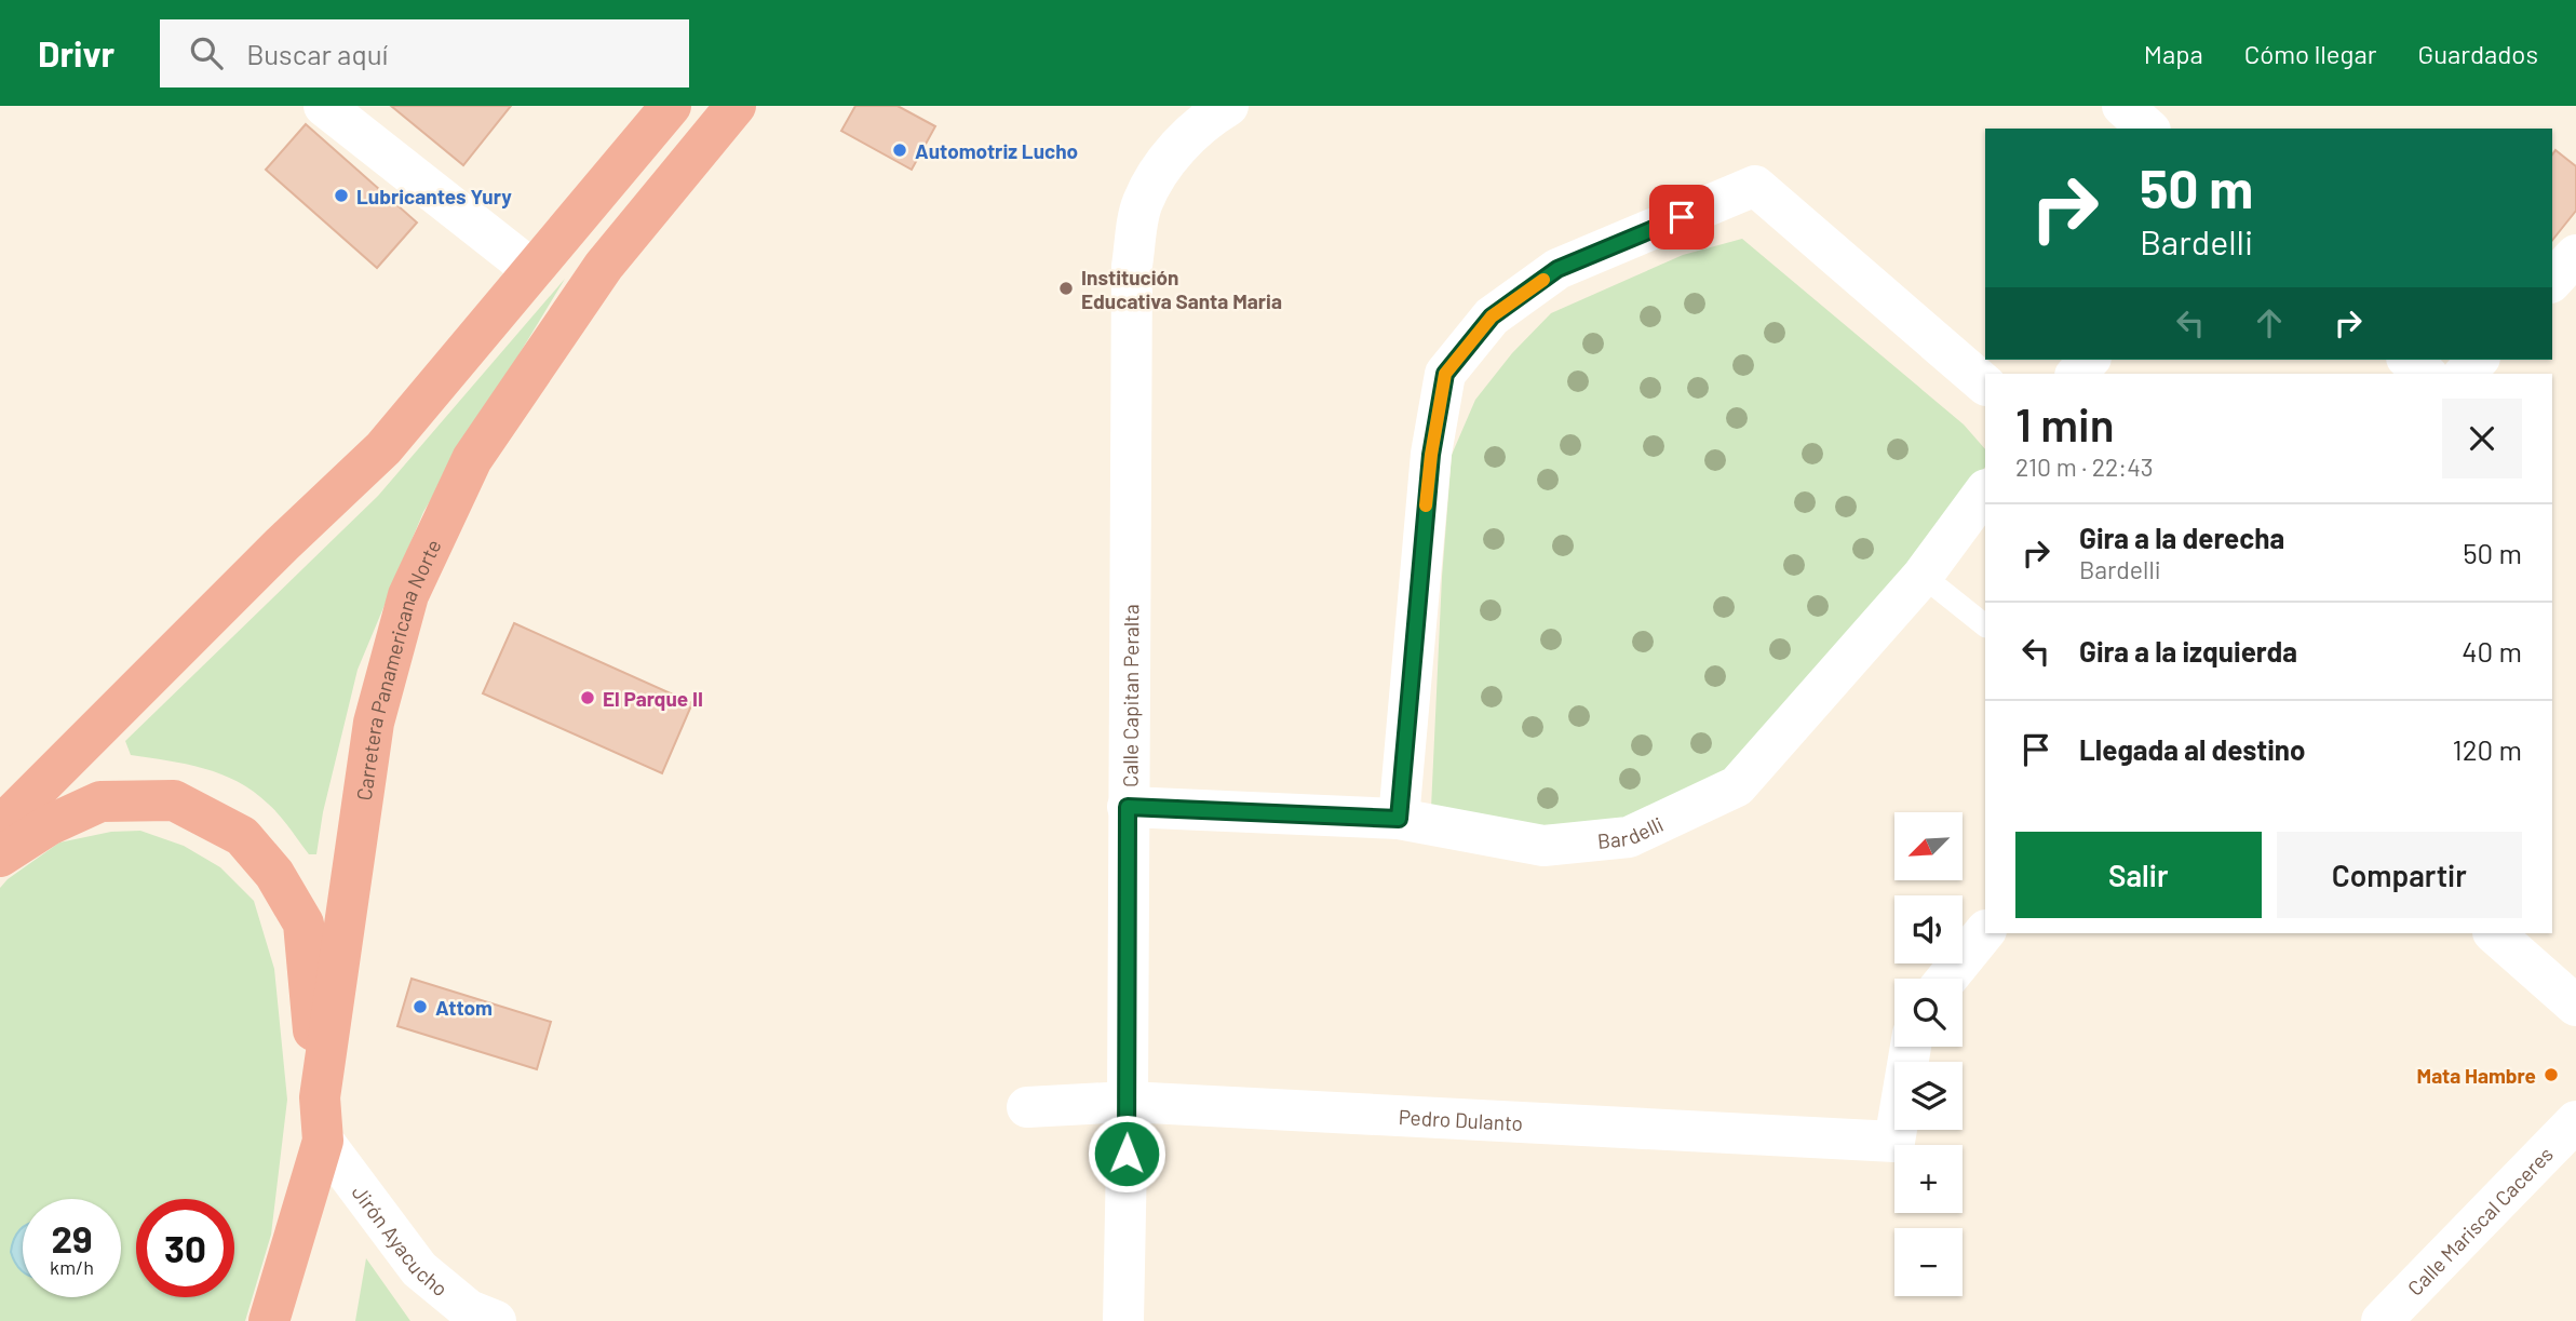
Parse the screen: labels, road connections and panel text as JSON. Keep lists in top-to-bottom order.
{
  "streets": {
    "highway": ["Carretera Panamericana Norte"],
    "street": [
      "Calle Capitan Peralta",
      "Bardelli",
      "Pedro Dulanto",
      "Calle Mariscal Caceres",
      "Jirón Ayacucho"
    ]
  },
  "crossings": [
    ["Carretera Panamericana Norte", "Jirón Ayacucho"],
    ["Calle Capitan Peralta", "Bardelli"],
    ["Calle Capitan Peralta", "Pedro Dulanto"]
  ],
  "places": [
    "Automotriz Lucho",
    "Lubricantes Yury",
    "Institución Educativa Santa Maria",
    "El Parque II",
    "Attom",
    "Mata Hambre"
  ],
  "north": "bottom left",
  "page": {
    "header": "Drivr",
    "search": "Buscar aquí",
    "nav": ["Mapa", "Cómo llegar", "Guardados"],
    "turn": ["50 m", "Bardelli"],
    "heading": ["1 min", "210 m · 22:43"],
    "list": [
      {
        "name": "Gira a la derecha",
        "note": "Bardelli",
        "value": "50 m"
      },
      {
        "name": "Gira a la izquierda",
        "value": "40 m"
      },
      {
        "name": "Llegada al destino",
        "value": "120 m"
      }
    ],
    "map_buttons": ["+", "−"],
    "buttons": ["Salir", "Compartir"],
    "speed": "29 km/h",
    "limit": "30"
  }
}
